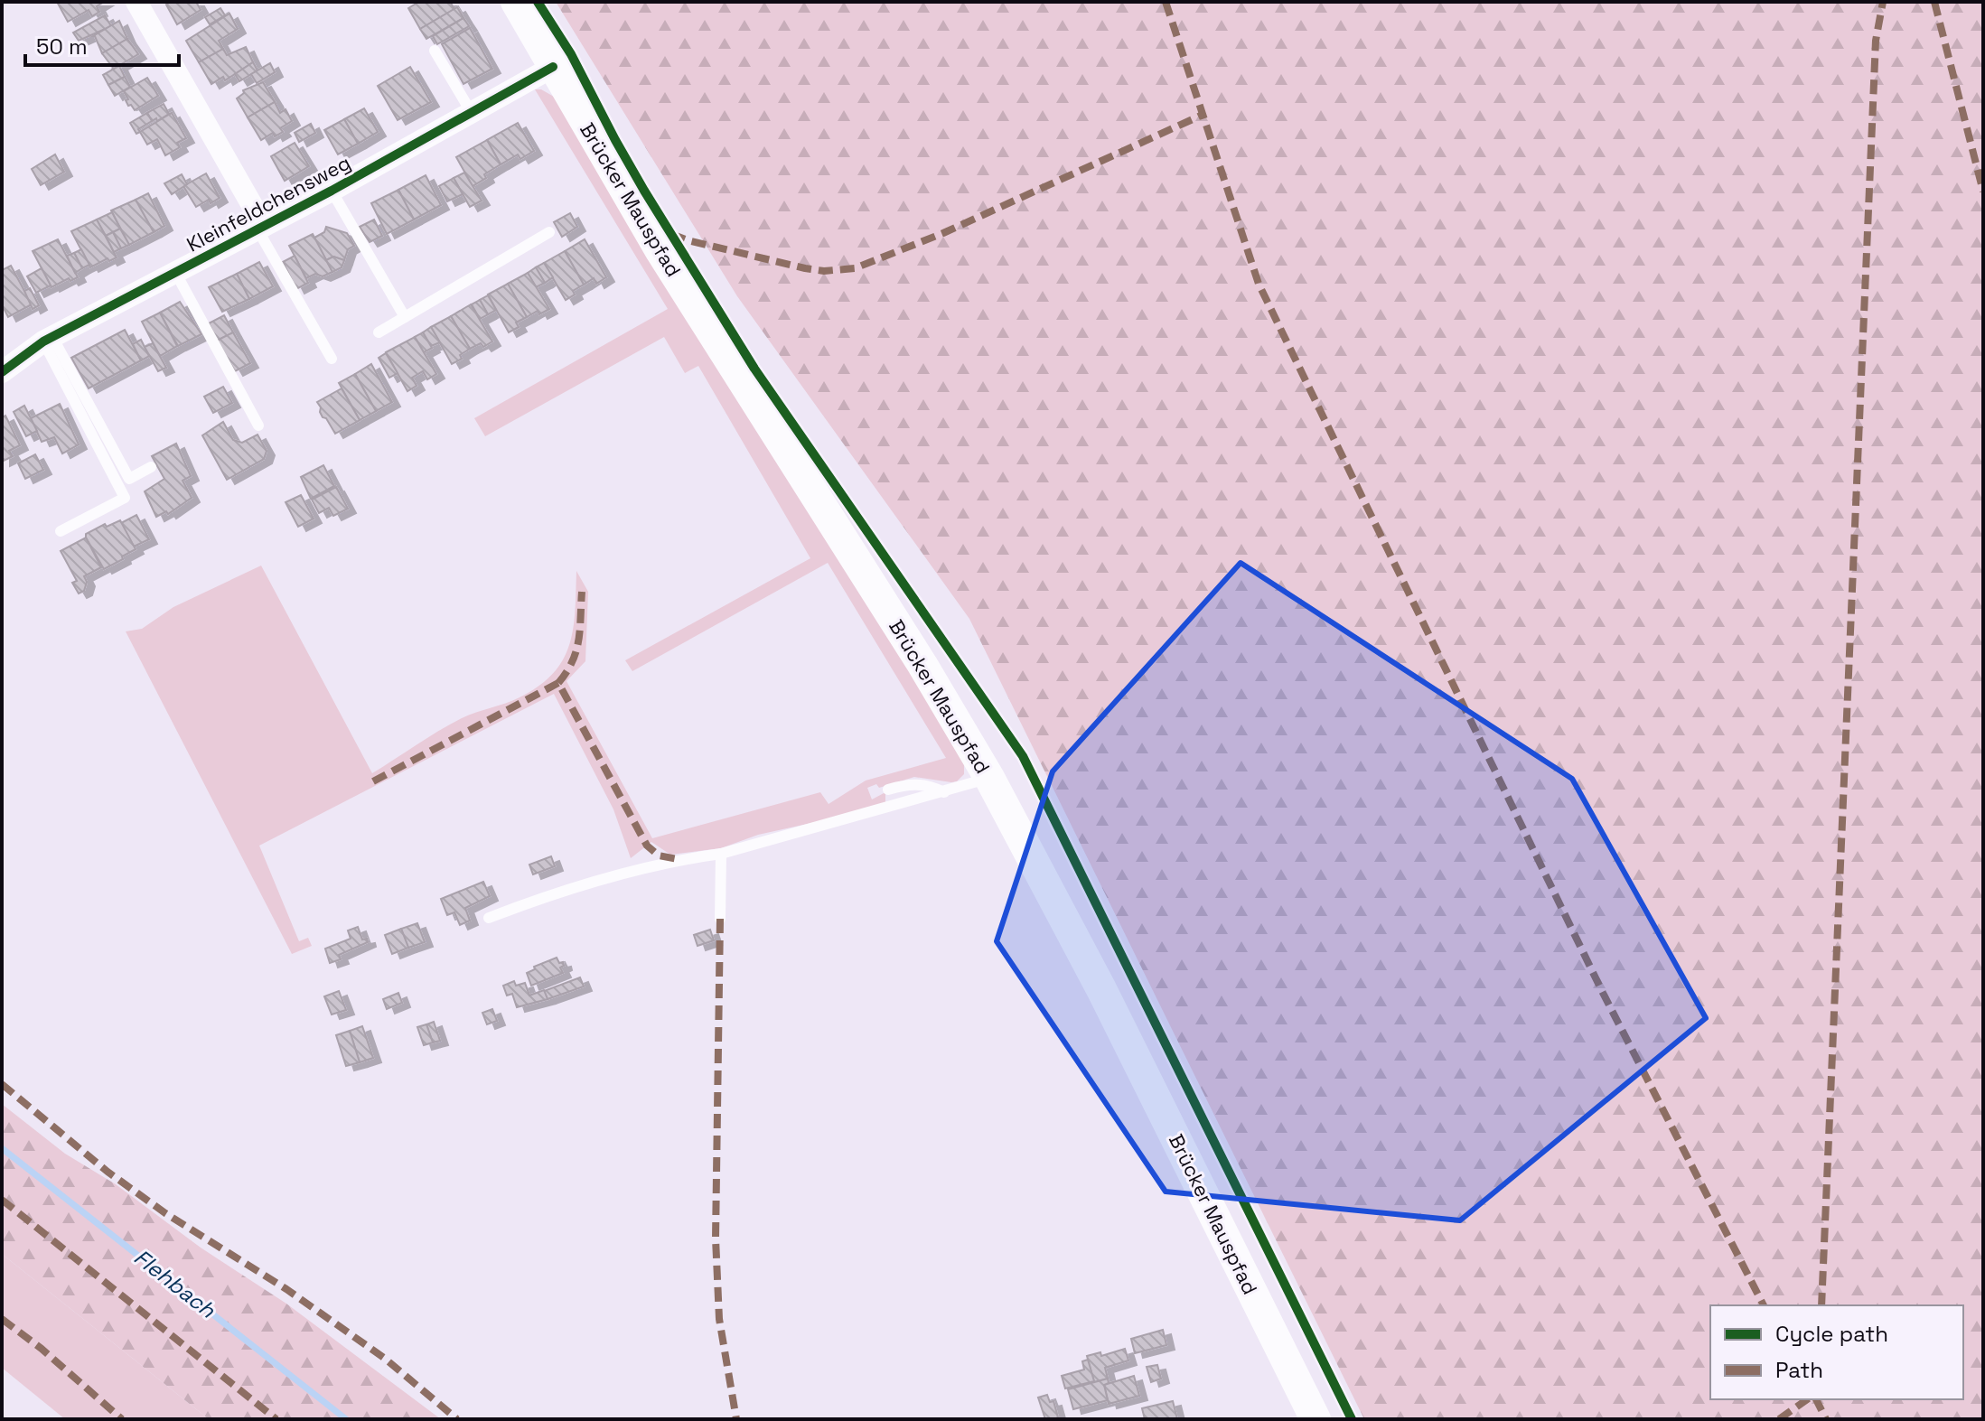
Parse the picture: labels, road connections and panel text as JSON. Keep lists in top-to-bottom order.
{
  "streets": {
    "main road": ["Brücker Mauspfad"],
    "street": ["Kleinfeldchensweg"]
  },
  "crossings": [
    ["Brücker Mauspfad", "Kleinfeldchensweg"]
  ],
  "water": ["Flehbach"],
  "legend": ["Cycle path", "Path"],
  "scale_bar": "50 m"
}
